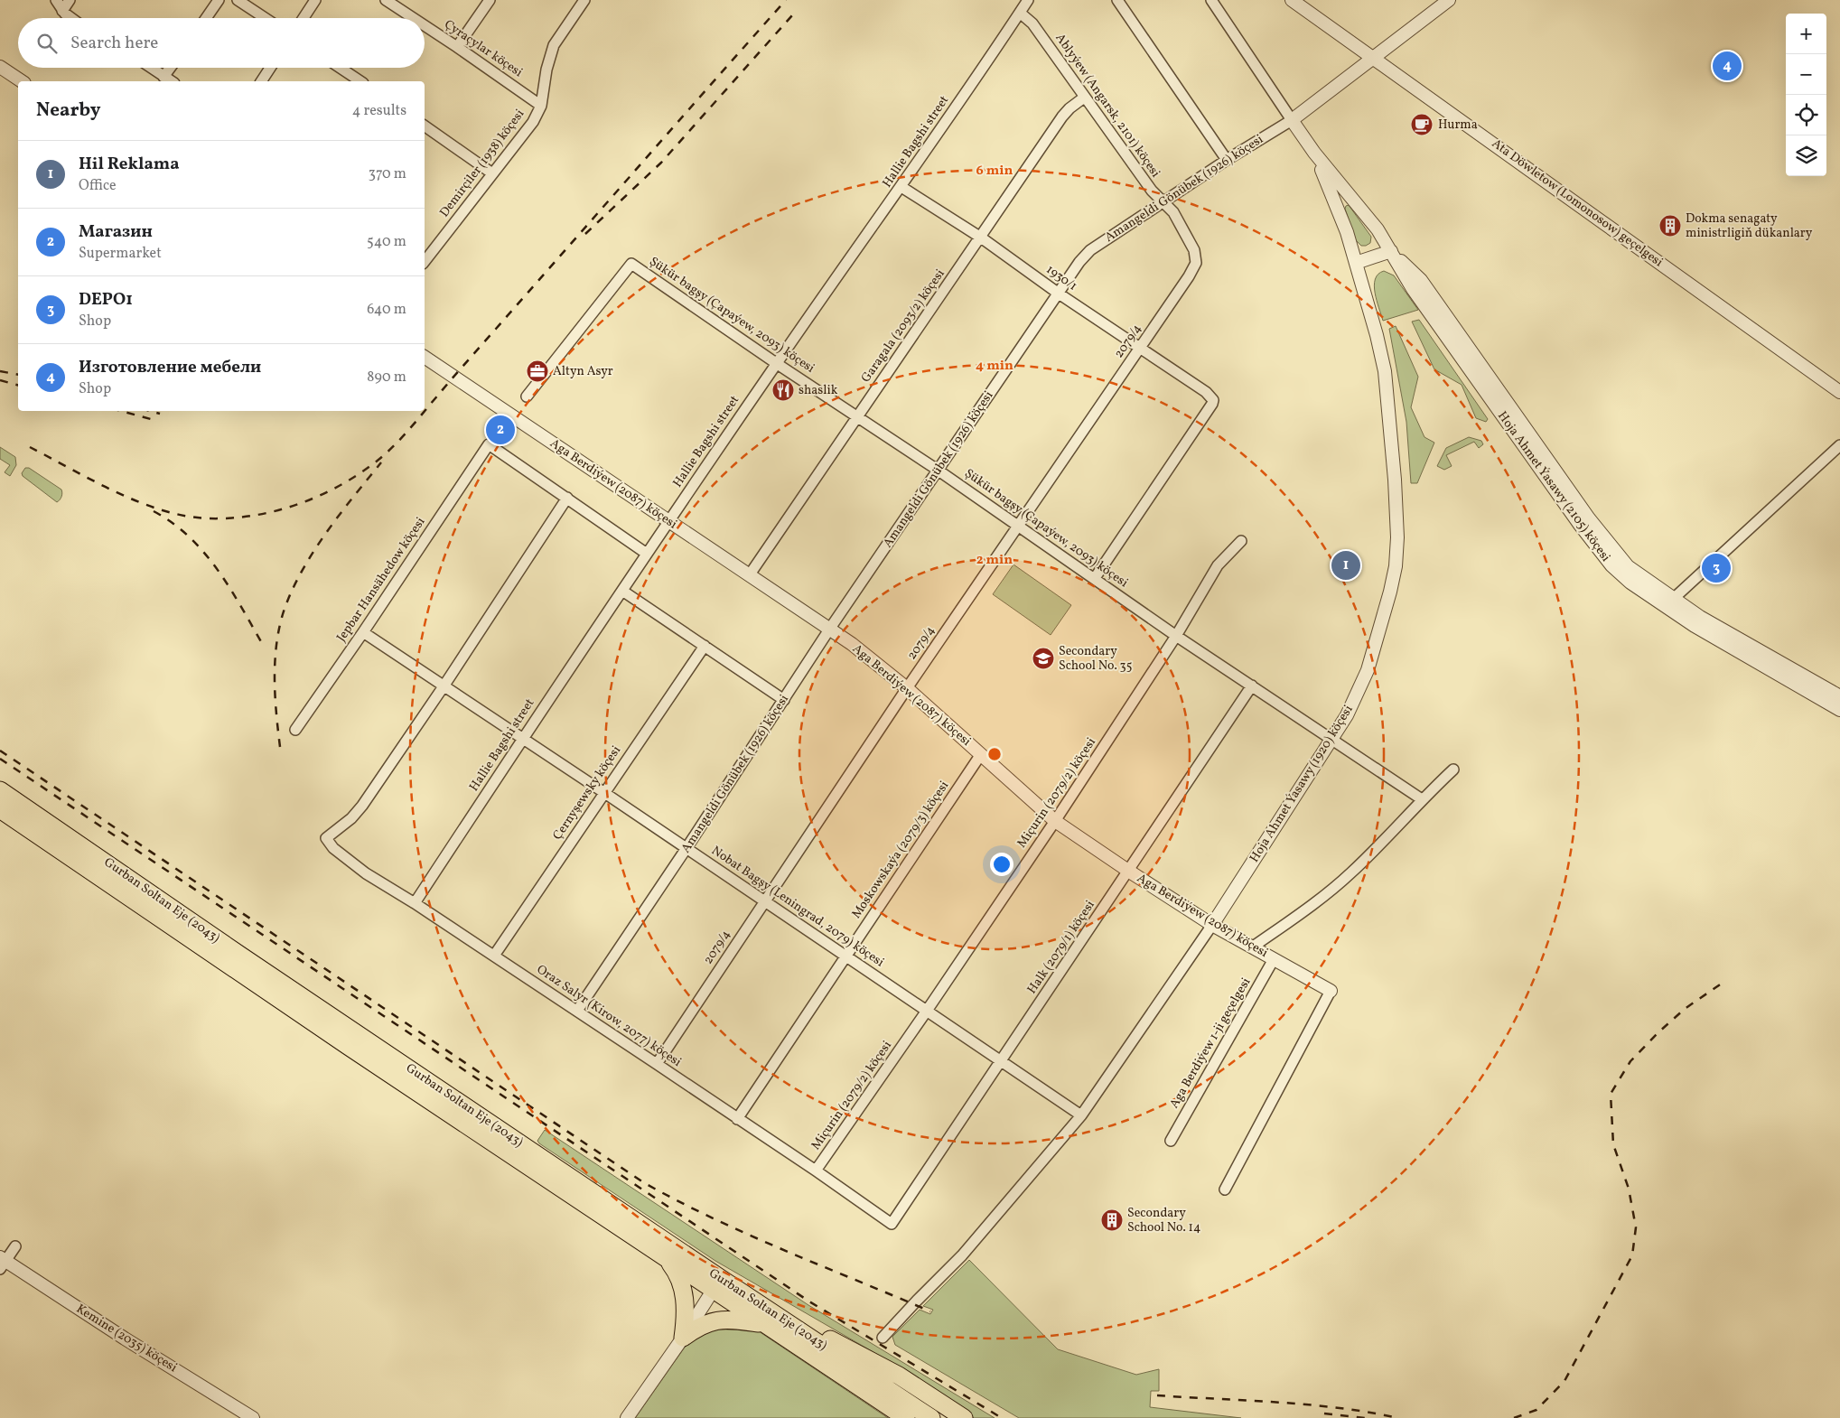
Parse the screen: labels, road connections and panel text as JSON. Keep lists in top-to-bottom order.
{
  "streets": {
    "highway": ["Gurban Soltan Eje (2043)"],
    "street": [
      "Çyraçylar köçesi",
      "Ablyýew (Angarsk, 2101) köçesi",
      "Hallie Bagshi street",
      "Demirçiler (1938) köçesi",
      "Amangeldi Gönübek (1926) köçesi",
      "Ata Döwletow (Lomonosow) geçelgesi",
      "1930/1",
      "Şükür bagşy (Çapaýew, 2093) köçesi",
      "Garagala (2093/2) köçesi",
      "2079/4",
      "Aga Berdiýew (2087) köçesi",
      "Hoja Ahmet Ýasawy (2105) köçesi",
      "Jepbar Hansähedow köçesi",
      "Hoja Ahmet Ýasawy (1920) köçesi",
      "Çernyşewsky köçesi",
      "Miçurin (2079/2) köçesi",
      "Moskowskaýa (2079/3) köçesi",
      "Nobat Bagşy (Leningrad, 2079) köçesi",
      "Halk (2079/1) köçesi",
      "Oraz Salyr (Kirow, 2077) köçesi",
      "Aga Berdiýew 1-ji geçelgesi",
      "Kemine (2035) köçesi"
    ]
  },
  "crossings": [
    ["Çyraçylar köçesi", "Demirçiler (1938) köçesi"],
    ["Ablyýew (Angarsk, 2101) köçesi", "Hallie Bagshi street"],
    ["Ablyýew (Angarsk, 2101) köçesi", "Amangeldi Gönübek (1926) köçesi"],
    ["Ablyýew (Angarsk, 2101) köçesi", "Garagala (2093/2) köçesi"],
    ["Ablyýew (Angarsk, 2101) köçesi", "2079/4"],
    ["Hallie Bagshi street", "1930/1"],
    ["Hallie Bagshi street", "Şükür bagşy (Çapaýew, 2093) köçesi"],
    ["Hallie Bagshi street", "Aga Berdiýew (2087) köçesi"],
    ["Hallie Bagshi street", "Nobat Bagşy (Leningrad, 2079) köçesi"],
    ["Hallie Bagshi street", "Oraz Salyr (Kirow, 2077) köçesi"],
    ["Amangeldi Gönübek (1926) köçesi", "Ata Döwletow (Lomonosow) geçelgesi"],
    ["Amangeldi Gönübek (1926) köçesi", "1930/1"],
    ["Amangeldi Gönübek (1926) köçesi", "Şükür bagşy (Çapaýew, 2093) köçesi"],
    ["Amangeldi Gönübek (1926) köçesi", "Aga Berdiýew (2087) köçesi"],
    ["Amangeldi Gönübek (1926) köçesi", "Hoja Ahmet Ýasawy (2105) köçesi"],
    ["Amangeldi Gönübek (1926) köçesi", "Nobat Bagşy (Leningrad, 2079) köçesi"],
    ["Amangeldi Gönübek (1926) köçesi", "Oraz Salyr (Kirow, 2077) köçesi"],
    ["1930/1", "Şükür bagşy (Çapaýew, 2093) köçesi"],
    ["1930/1", "Garagala (2093/2) köçesi"],
    ["1930/1", "2079/4"],
    ["Şükür bagşy (Çapaýew, 2093) köçesi", "Garagala (2093/2) köçesi"],
    ["Şükür bagşy (Çapaýew, 2093) köçesi", "2079/4"],
    ["Şükür bagşy (Çapaýew, 2093) köçesi", "Hoja Ahmet Ýasawy (1920) köçesi"],
    ["Şükür bagşy (Çapaýew, 2093) köçesi", "Miçurin (2079/2) köçesi"],
    ["Şükür bagşy (Çapaýew, 2093) köçesi", "Halk (2079/1) köçesi"],
    ["Garagala (2093/2) köçesi", "Aga Berdiýew (2087) köçesi"],
    ["2079/4", "Aga Berdiýew (2087) köçesi"],
    ["2079/4", "Nobat Bagşy (Leningrad, 2079) köçesi"],
    ["2079/4", "Oraz Salyr (Kirow, 2077) köçesi"],
    ["Aga Berdiýew (2087) köçesi", "Hoja Ahmet Ýasawy (1920) köçesi"],
    ["Aga Berdiýew (2087) köçesi", "Miçurin (2079/2) köçesi"],
    ["Aga Berdiýew (2087) köçesi", "Moskowskaýa (2079/3) köçesi"],
    ["Aga Berdiýew (2087) köçesi", "Halk (2079/1) köçesi"],
    ["Aga Berdiýew (2087) köçesi", "Aga Berdiýew 1-ji geçelgesi"],
    ["Hoja Ahmet Ýasawy (2105) köçesi", "Hoja Ahmet Ýasawy (1920) köçesi"],
    ["Jepbar Hansähedow köçesi", "Nobat Bagşy (Leningrad, 2079) köçesi"],
    ["Çernyşewsky köçesi", "Nobat Bagşy (Leningrad, 2079) köçesi"],
    ["Çernyşewsky köçesi", "Oraz Salyr (Kirow, 2077) köçesi"],
    ["Miçurin (2079/2) köçesi", "Nobat Bagşy (Leningrad, 2079) köçesi"],
    ["Miçurin (2079/2) köçesi", "Oraz Salyr (Kirow, 2077) köçesi"],
    ["Moskowskaýa (2079/3) köçesi", "Nobat Bagşy (Leningrad, 2079) köçesi"],
    ["Moskowskaýa (2079/3) köçesi", "Oraz Salyr (Kirow, 2077) köçesi"],
    ["Nobat Bagşy (Leningrad, 2079) köçesi", "Halk (2079/1) köçesi"],
    ["Nobat Bagşy (Leningrad, 2079) köçesi", "Oraz Salyr (Kirow, 2077) köçesi"],
    ["Halk (2079/1) köçesi", "Oraz Salyr (Kirow, 2077) köçesi"]
  ],
  "places": {
    "cafe": ["Hurma"],
    "building": ["Dokma senagaty ministrligiň dükanlary", "Secondary School No. 14"],
    "office": ["Altyn Asyr"],
    "restaurant": ["shaslik"],
    "school or university": ["Secondary School No. 35"]
  },
  "page": {
    "map_buttons": ["+", "−"],
    "search": "Search here",
    "pins": [
      "4",
      "2",
      "1",
      "3"
    ],
    "heading": ["Nearby", "4 results"],
    "list": [
      {
        "mark": "1",
        "name": "Hil Reklama",
        "note": "Office",
        "value": "370 m"
      },
      {
        "mark": "2",
        "name": "Магазин",
        "note": "Supermarket",
        "value": "540 m"
      },
      {
        "mark": "3",
        "name": "DEPO1",
        "note": "Shop",
        "value": "640 m"
      },
      {
        "mark": "4",
        "name": "Изготовление мебели",
        "note": "Shop",
        "value": "890 m"
      }
    ]
  },
  "rings": ["6 min", "4 min", "2 min"]
}
